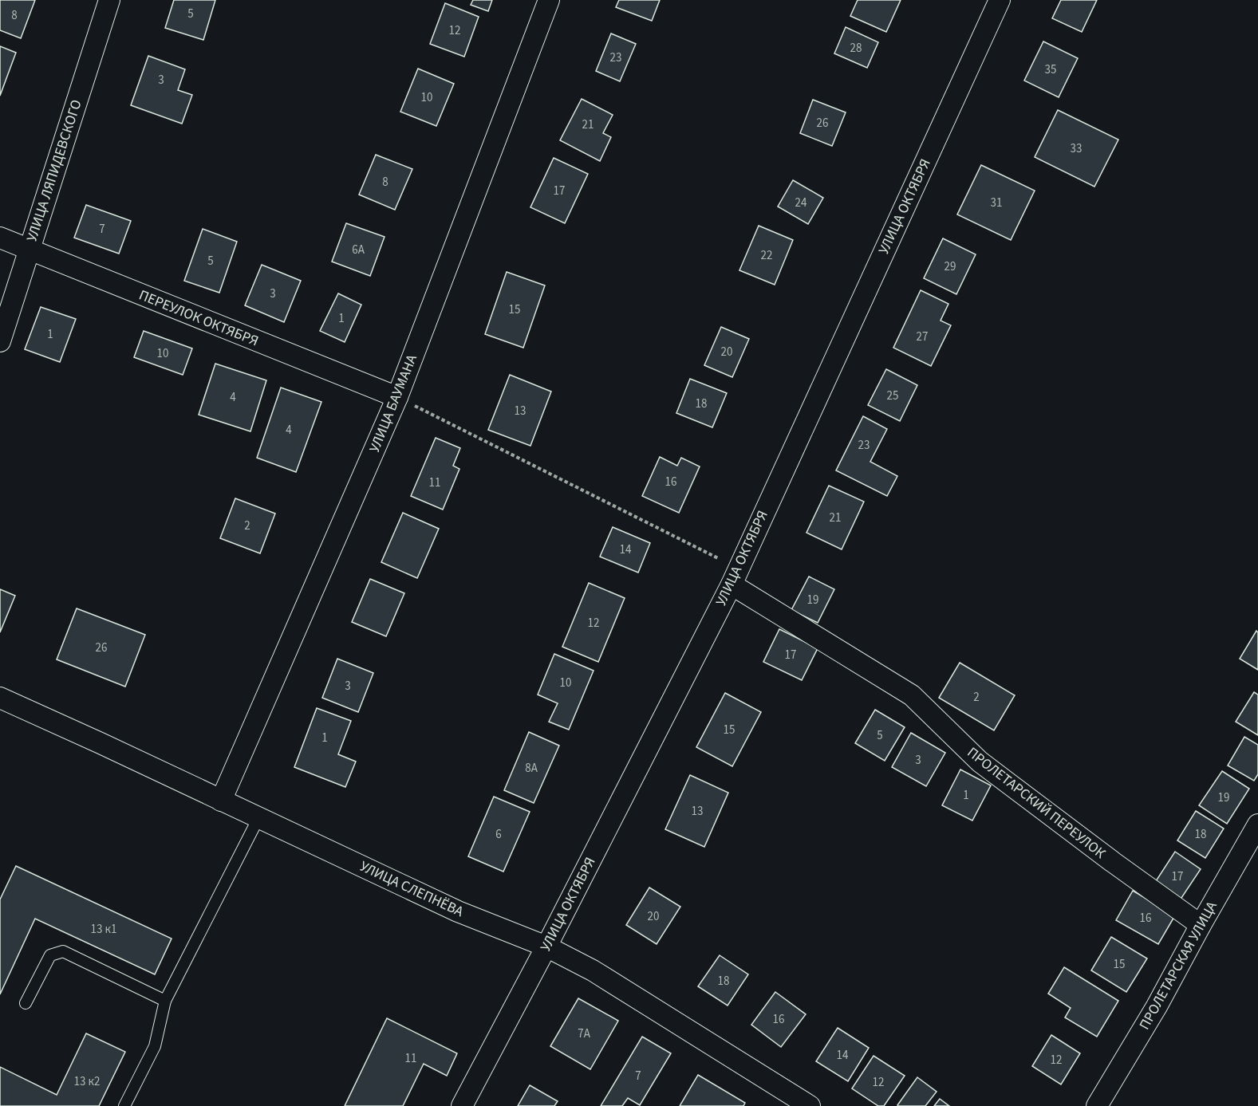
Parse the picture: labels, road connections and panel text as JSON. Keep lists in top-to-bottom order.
{
  "streets": {
    "street": [
      "УЛИЦА ЛЯПИДЕВСКОГО",
      "УЛИЦА ОКТЯБРЯ",
      "ПЕРЕУЛОК ОКТЯБРЯ",
      "УЛИЦА БАУМАНА",
      "ПРОЛЕТАРСКИЙ ПЕРЕУЛОК",
      "УЛИЦА СЛЕПНЁВА",
      "ПРОЛЕТАРСКАЯ УЛИЦА"
    ]
  },
  "crossings": [
    ["УЛИЦА ЛЯПИДЕВСКОГО", "ПЕРЕУЛОК ОКТЯБРЯ"],
    ["УЛИЦА ОКТЯБРЯ", "ПРОЛЕТАРСКИЙ ПЕРЕУЛОК"],
    ["УЛИЦА ОКТЯБРЯ", "УЛИЦА СЛЕПНЁВА"],
    ["ПЕРЕУЛОК ОКТЯБРЯ", "УЛИЦА БАУМАНА"],
    ["УЛИЦА БАУМАНА", "УЛИЦА СЛЕПНЁВА"],
    ["ПРОЛЕТАРСКИЙ ПЕРЕУЛОК", "ПРОЛЕТАРСКАЯ УЛИЦА"]
  ],
  "house_numbers": [
    "5",
    "8",
    "12",
    "28",
    "23",
    "35",
    "3",
    "10",
    "26",
    "21",
    "33",
    "8",
    "17",
    "24",
    "31",
    "7",
    "6А",
    "22",
    "5",
    "29",
    "3",
    "15",
    "1",
    "1",
    "27",
    "20",
    "10",
    "25",
    "4",
    "18",
    "13",
    "4",
    "23",
    "16",
    "11",
    "21",
    "2",
    "14",
    "19",
    "12",
    "26",
    "17",
    "10",
    "3",
    "2",
    "15",
    "5",
    "1",
    "3",
    "8А",
    "1",
    "19",
    "13",
    "6",
    "18",
    "17",
    "20",
    "16",
    "13 к1",
    "15",
    "18",
    "16",
    "7А",
    "14",
    "11",
    "12",
    "7",
    "13 к2",
    "12"
  ]
}
